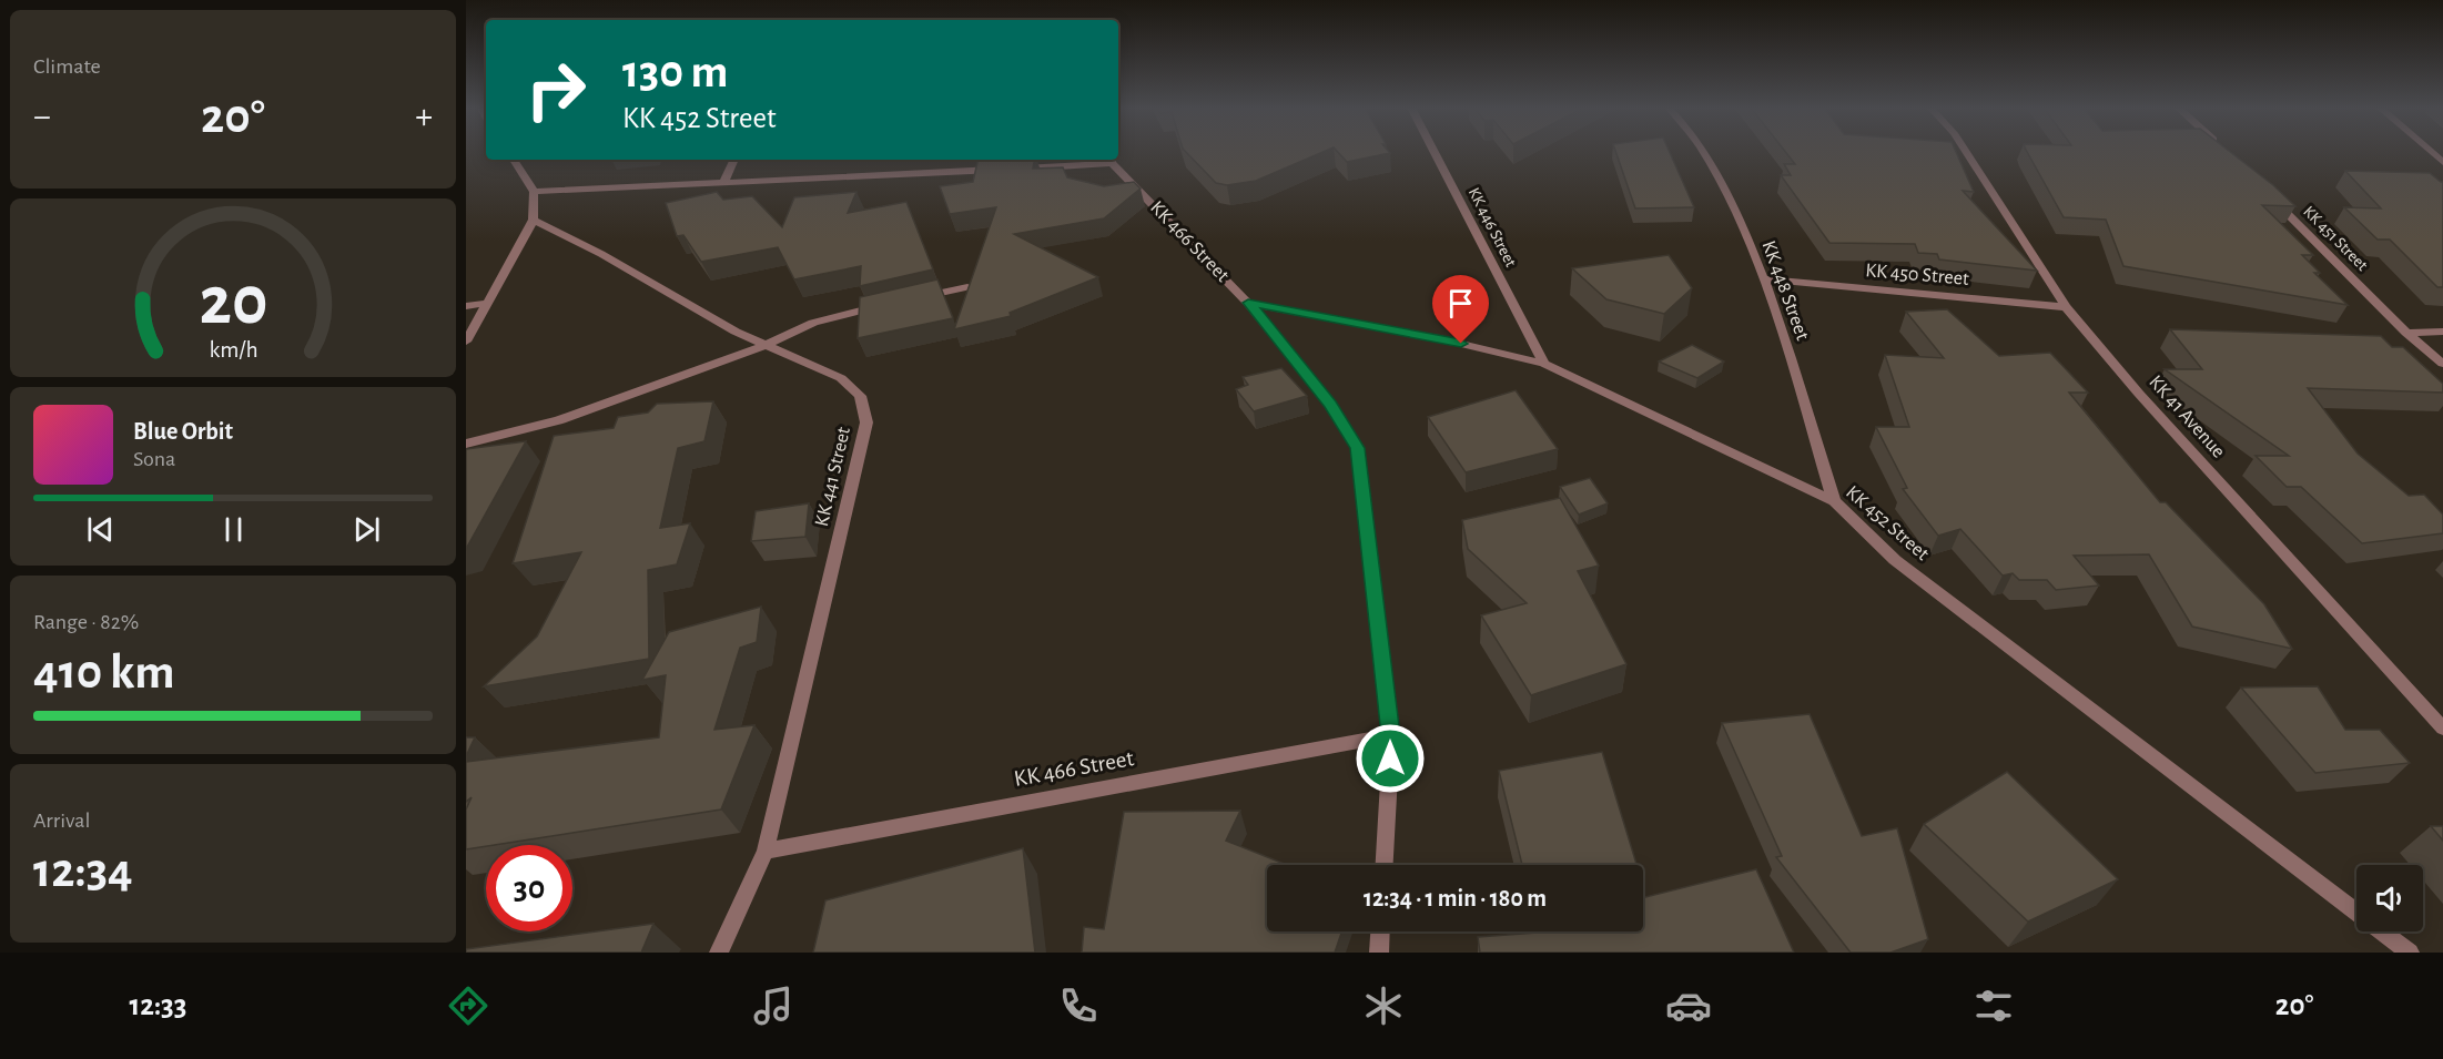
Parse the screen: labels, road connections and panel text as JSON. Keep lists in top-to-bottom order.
{
  "streets": {
    "street": [
      "KK 446 Street",
      "KK 451 Street",
      "KK 466 Street",
      "KK 450 Street",
      "KK 448 Street",
      "KK 41 Avenue",
      "KK 441 Street",
      "KK 452 Street"
    ]
  },
  "crossings": [
    ["KK 446 Street", "KK 452 Street"],
    ["KK 466 Street", "KK 441 Street"],
    ["KK 466 Street", "KK 452 Street"],
    ["KK 450 Street", "KK 448 Street"],
    ["KK 450 Street", "KK 41 Avenue"],
    ["KK 448 Street", "KK 452 Street"]
  ],
  "page": {
    "tile": [
      "Climate",
      ["Range · 82%", "410 km"],
      ["Arrival", "12:34"]
    ],
    "turn": ["130 m", "KK 452 Street"],
    "heat": ["−", "20°", "+"],
    "song": ["Blue Orbit", "Sona"],
    "limit": "30",
    "trip": "12:34 · 1 min · 180 m",
    "tabs": ["12:33", "20°"],
    "gauge": ["20", "km/h"]
  }
}
